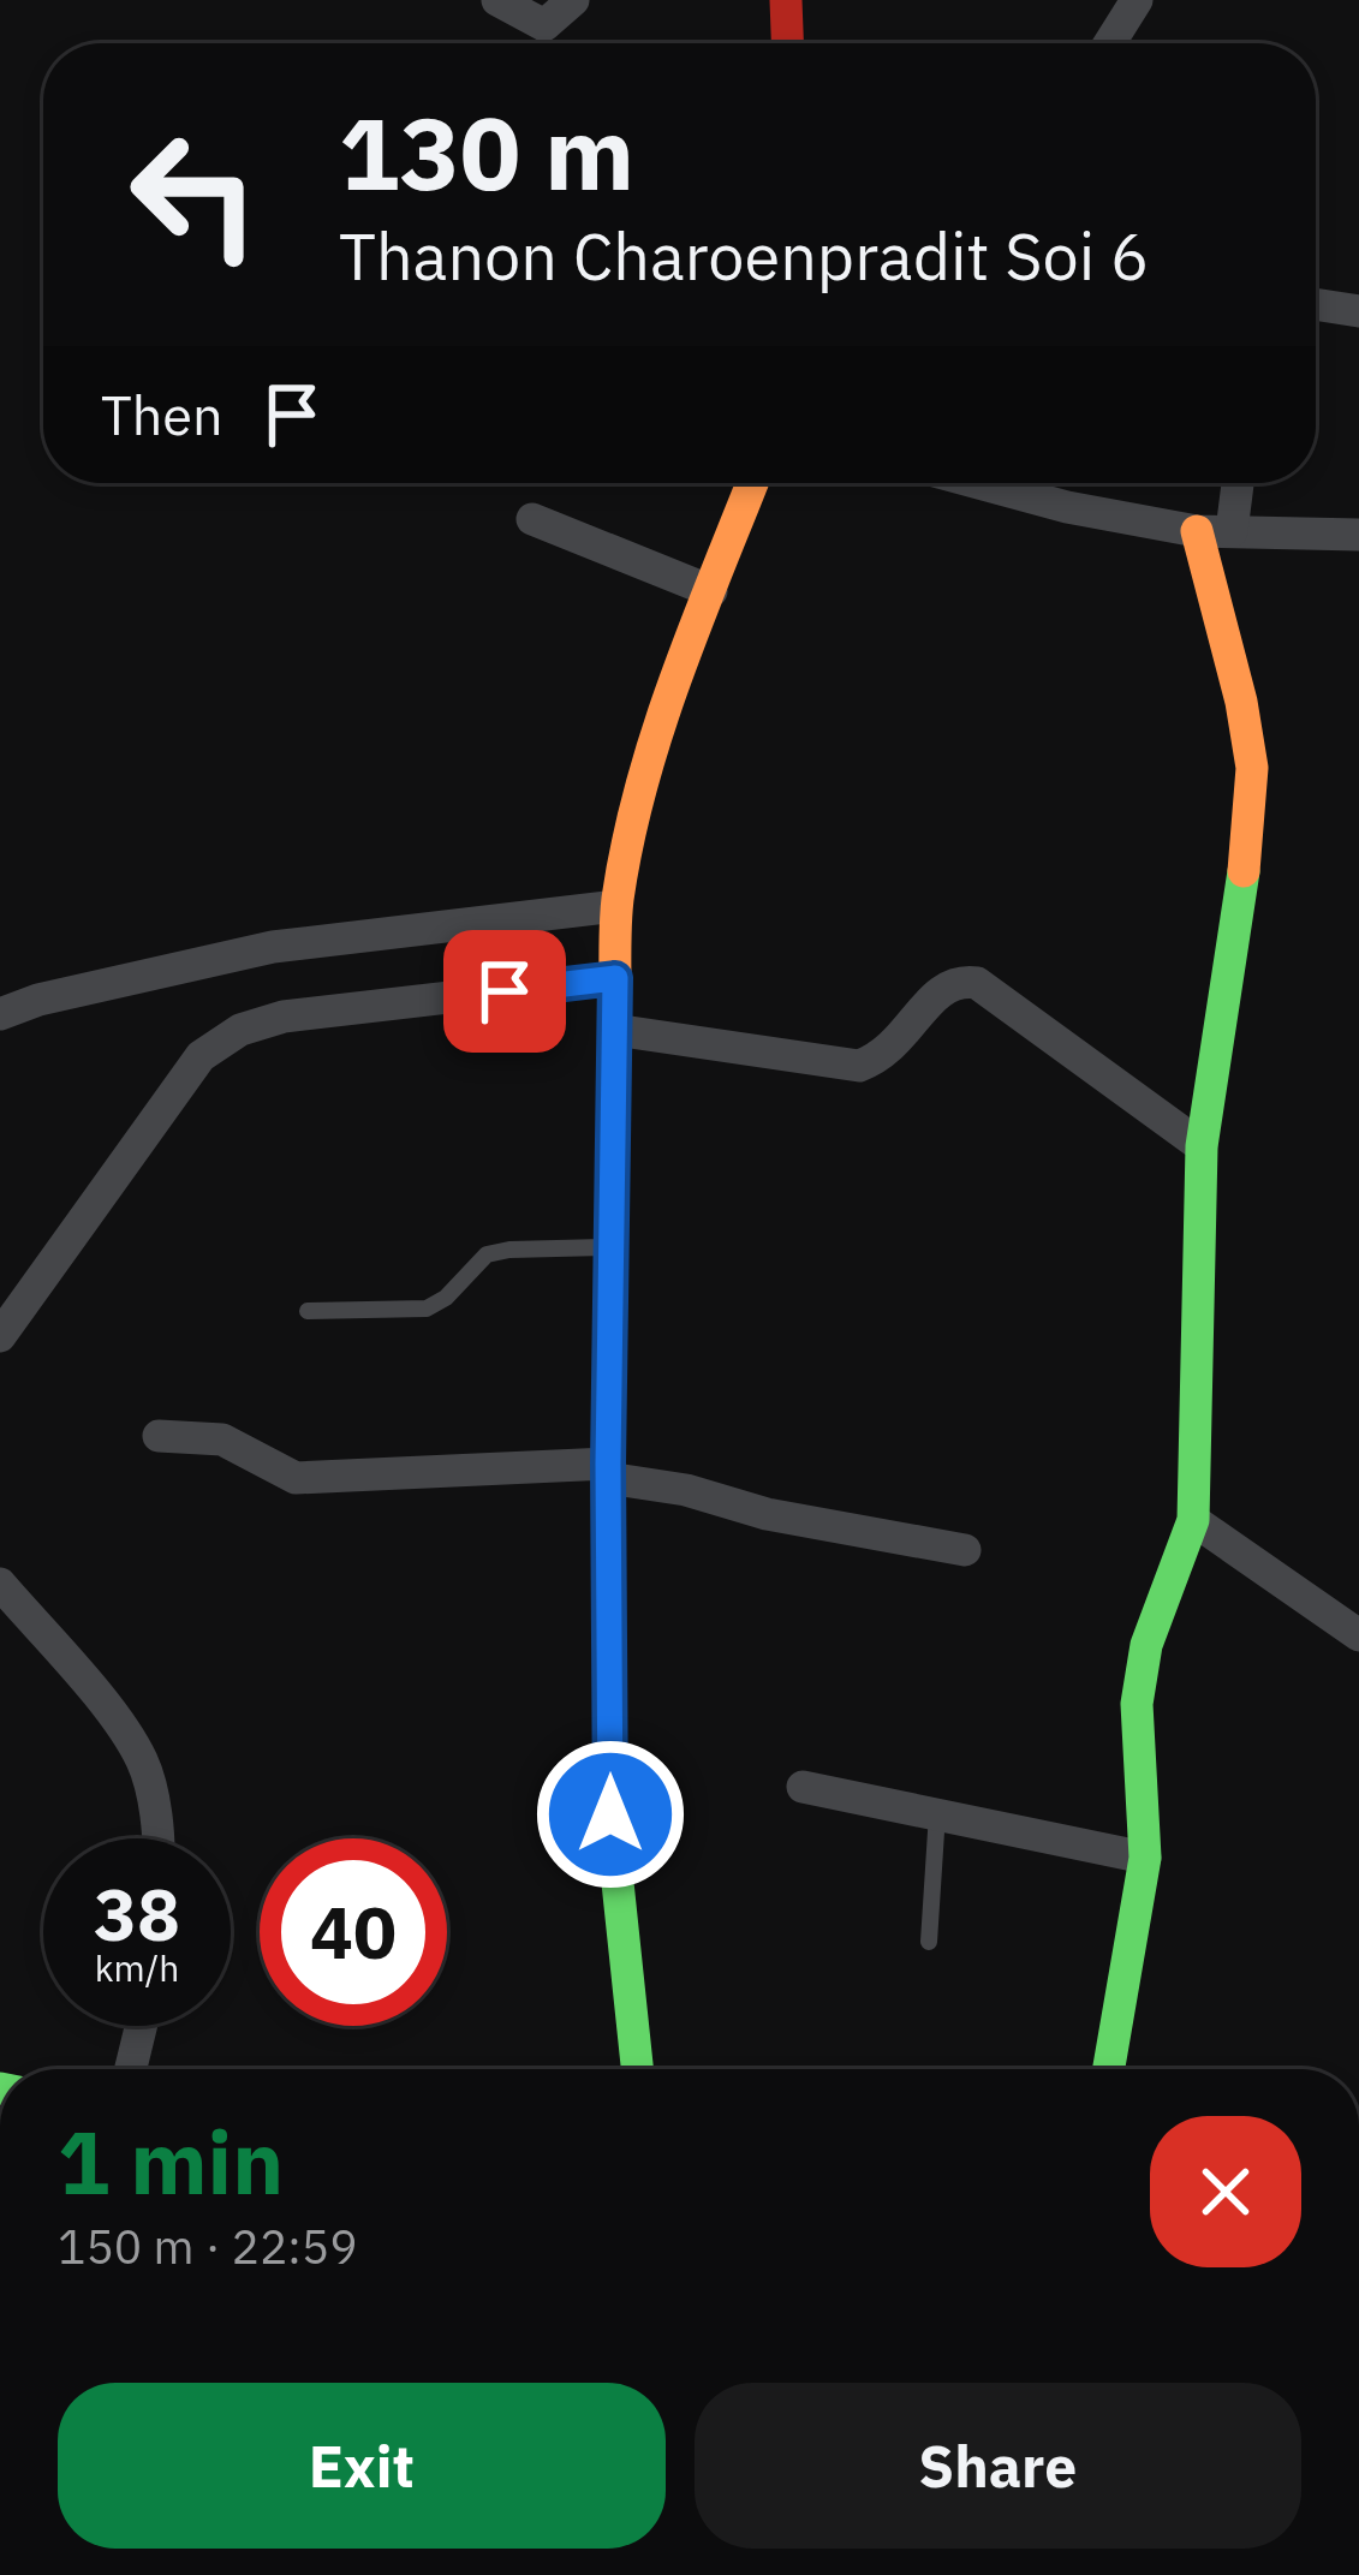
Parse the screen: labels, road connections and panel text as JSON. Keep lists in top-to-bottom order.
{
  "page": {
    "turn": ["130 m", "Thanon Charoenpradit Soi 6"],
    "then": "Then",
    "speed": "38 km/h",
    "limit": "40",
    "heading": ["1 min", "150 m · 22:59"],
    "buttons": ["Exit", "Share"]
  }
}
